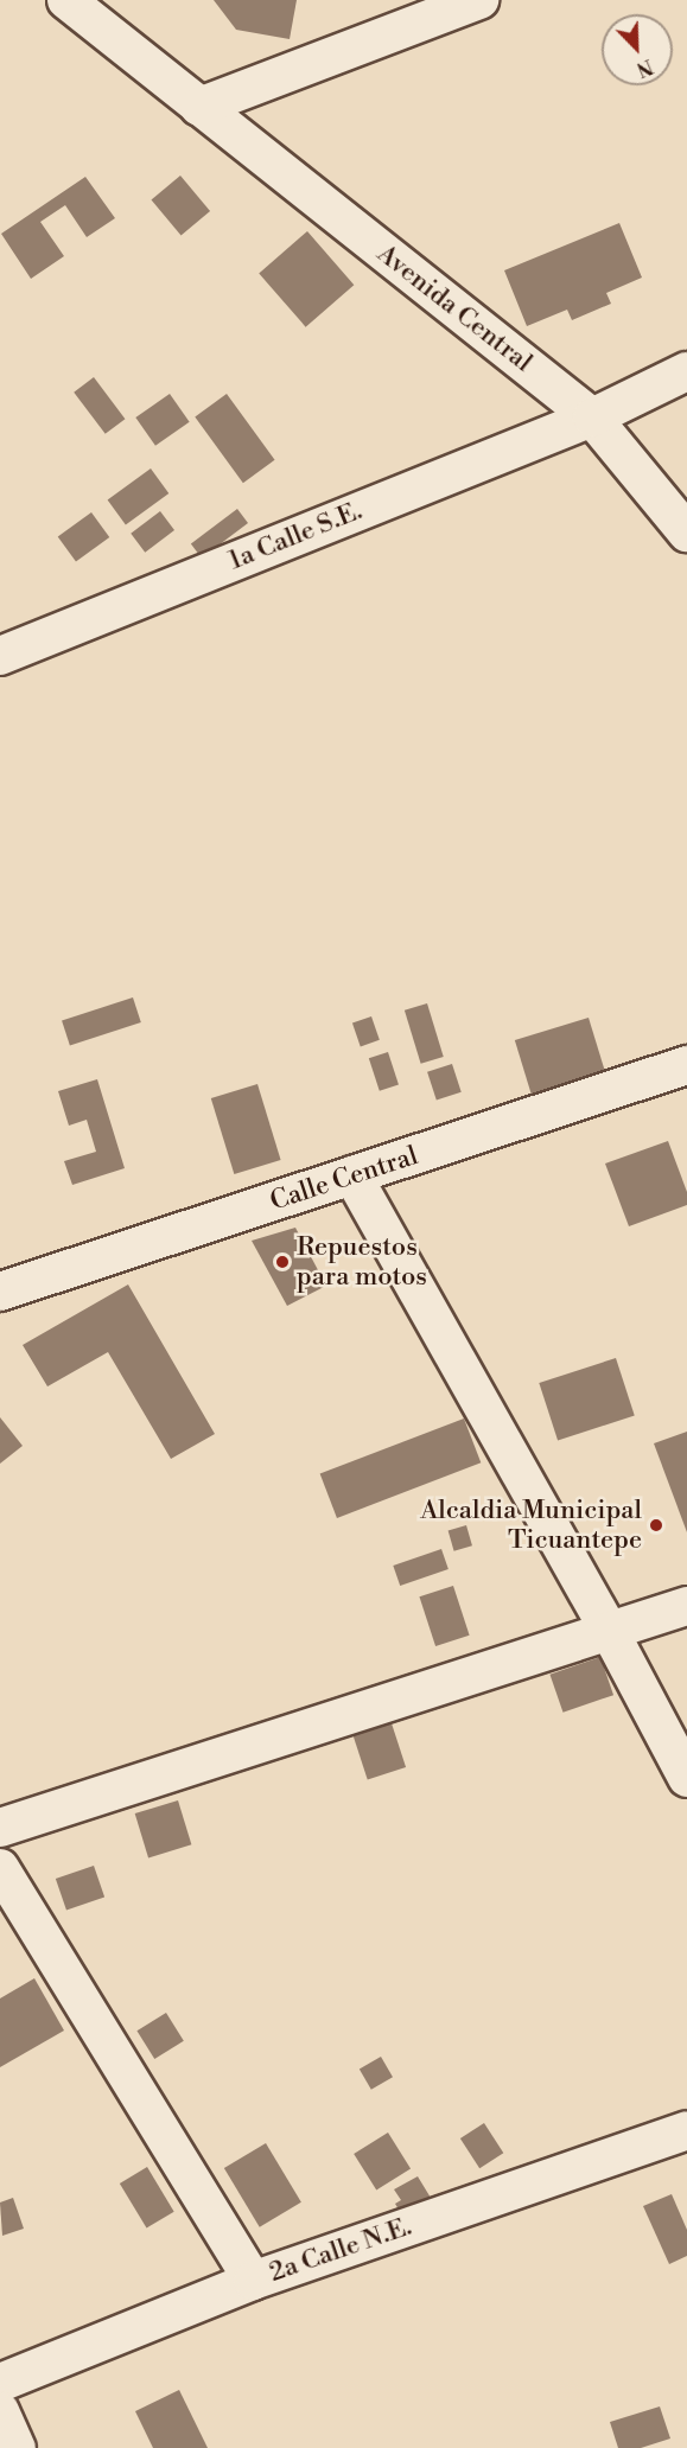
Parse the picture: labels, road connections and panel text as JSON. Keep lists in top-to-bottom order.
{
  "streets": {
    "street": [
      "Avenida Central",
      "1a Calle S.E.",
      "Calle Central",
      "2a Calle N.E."
    ]
  },
  "crossings": [
    ["Avenida Central", "1a Calle S.E."]
  ],
  "places": ["Repuestos para motos", "Alcaldia Municipal Ticuantepe"],
  "north": "bottom right"
}
